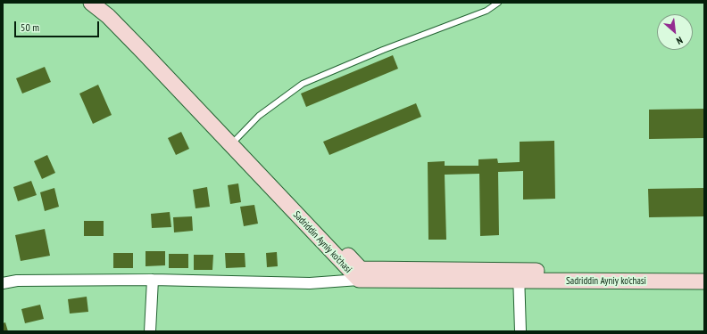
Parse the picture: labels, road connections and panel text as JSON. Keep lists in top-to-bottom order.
{
  "streets": {
    "main road": ["Sadriddin Ayniy ko'chasi"]
  },
  "scale_bar": "50 m",
  "north": "bottom right"
}
